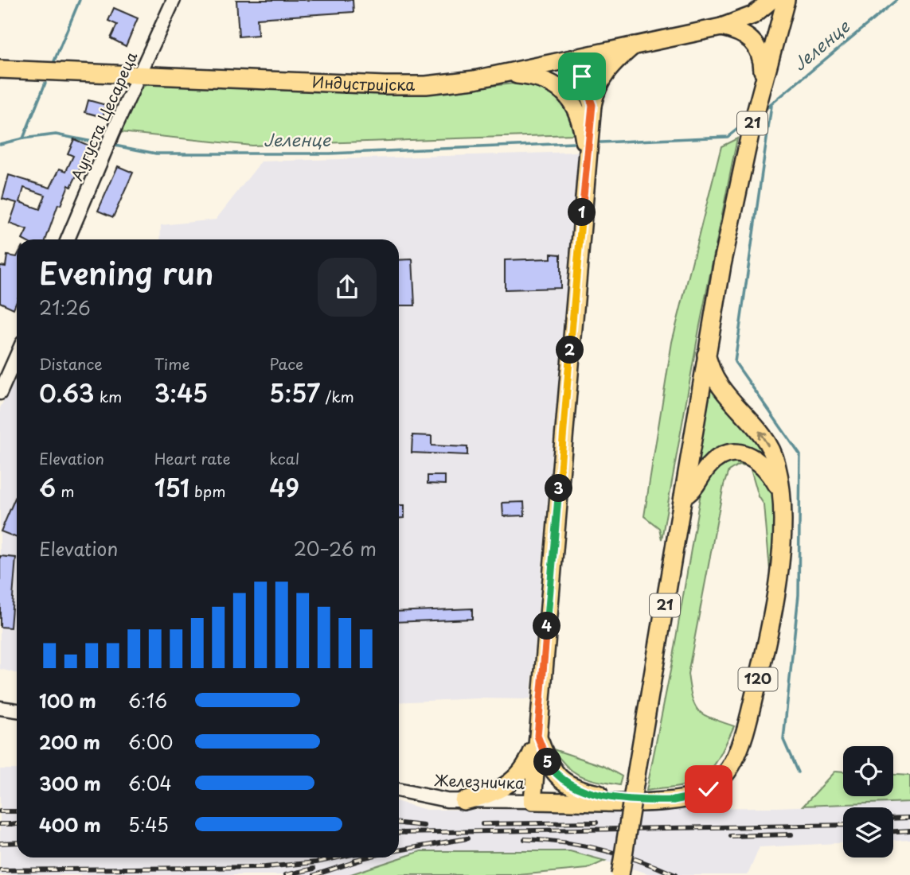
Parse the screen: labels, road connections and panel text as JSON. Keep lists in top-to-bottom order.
{
  "streets": {
    "main road": ["Индустријска", "21", "120"],
    "street": ["Аугуста Цесареца", "Железничка"]
  },
  "crossings": [
    ["Индустријска", "Аугуста Цесареца"],
    ["21", "120"],
    ["120", "Железничка"]
  ],
  "water": ["Јеленце"],
  "page": {
    "pins": [
      "1",
      "2",
      "3",
      "4",
      "5"
    ],
    "heading": ["Evening run", "21:26"],
    "stats": [
      ["Distance", "0.63 km"],
      ["Time", "3:45"],
      ["Pace", "5:57 /km"],
      ["Elevation", "6 m"],
      ["Heart rate", "151 bpm"],
      ["kcal", "49"]
    ],
    "chart": ["Elevation", "20–26 m"],
    "list": [
      {
        "name": "100 m",
        "note": "6:16"
      },
      {
        "name": "200 m",
        "note": "6:00"
      },
      {
        "name": "300 m",
        "note": "6:04"
      },
      {
        "name": "400 m",
        "note": "5:45"
      }
    ]
  }
}
